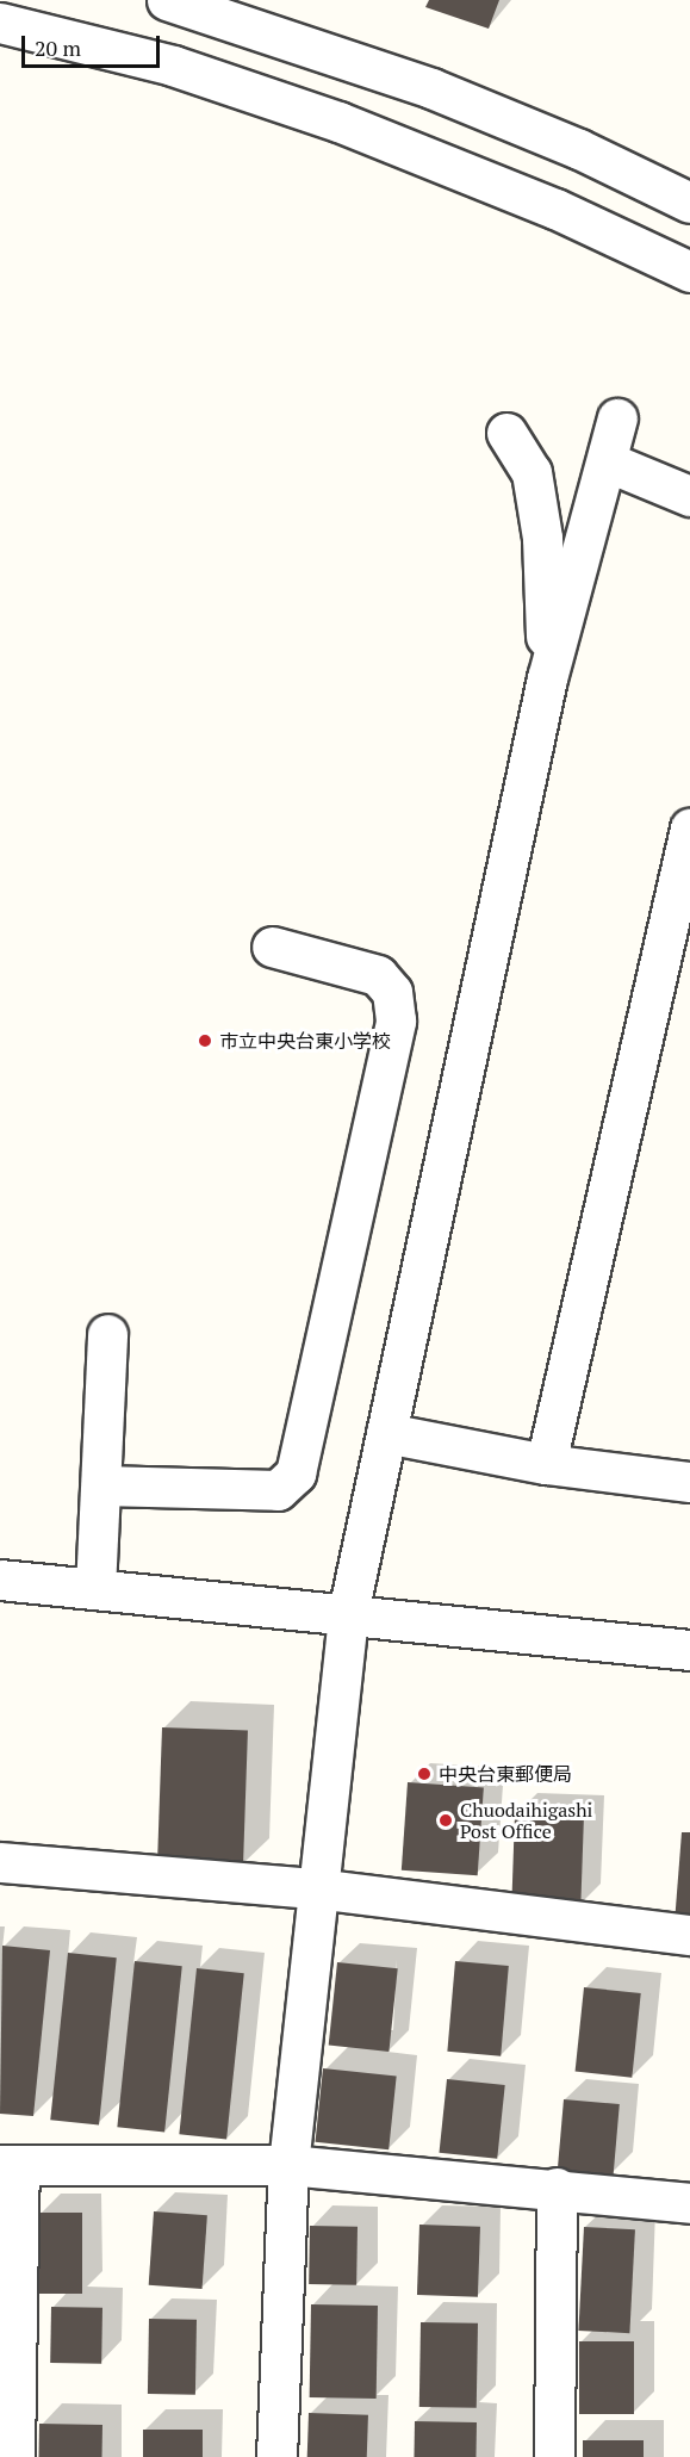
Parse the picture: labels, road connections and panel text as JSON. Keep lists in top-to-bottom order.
{
  "places": ["市立中央台東小学校", "中央台東郵便局", "Chuodaihigashi Post Office"],
  "scale_bar": "20 m"
}
